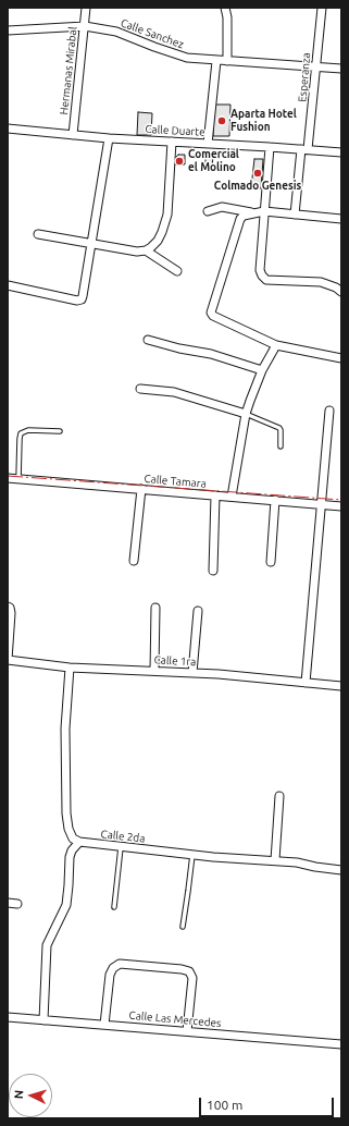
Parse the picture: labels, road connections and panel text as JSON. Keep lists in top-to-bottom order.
{
  "streets": {
    "street": [
      "Calle Sanchez",
      "Hermanas Mirabal",
      "Esperanza",
      "Calle Duarte",
      "Calle Tamara",
      "Calle 1ra",
      "Calle 2da",
      "Calle Las Mercedes"
    ]
  },
  "crossings": [
    ["Calle Sanchez", "Hermanas Mirabal"],
    ["Calle Sanchez", "Esperanza"],
    ["Hermanas Mirabal", "Calle Duarte"],
    ["Esperanza", "Calle Duarte"]
  ],
  "places": ["Aparta Hotel Fushion", "Comercial el Molino", "Colmado Genesis"],
  "scale_bar": "100 m",
  "north": "left"
}
